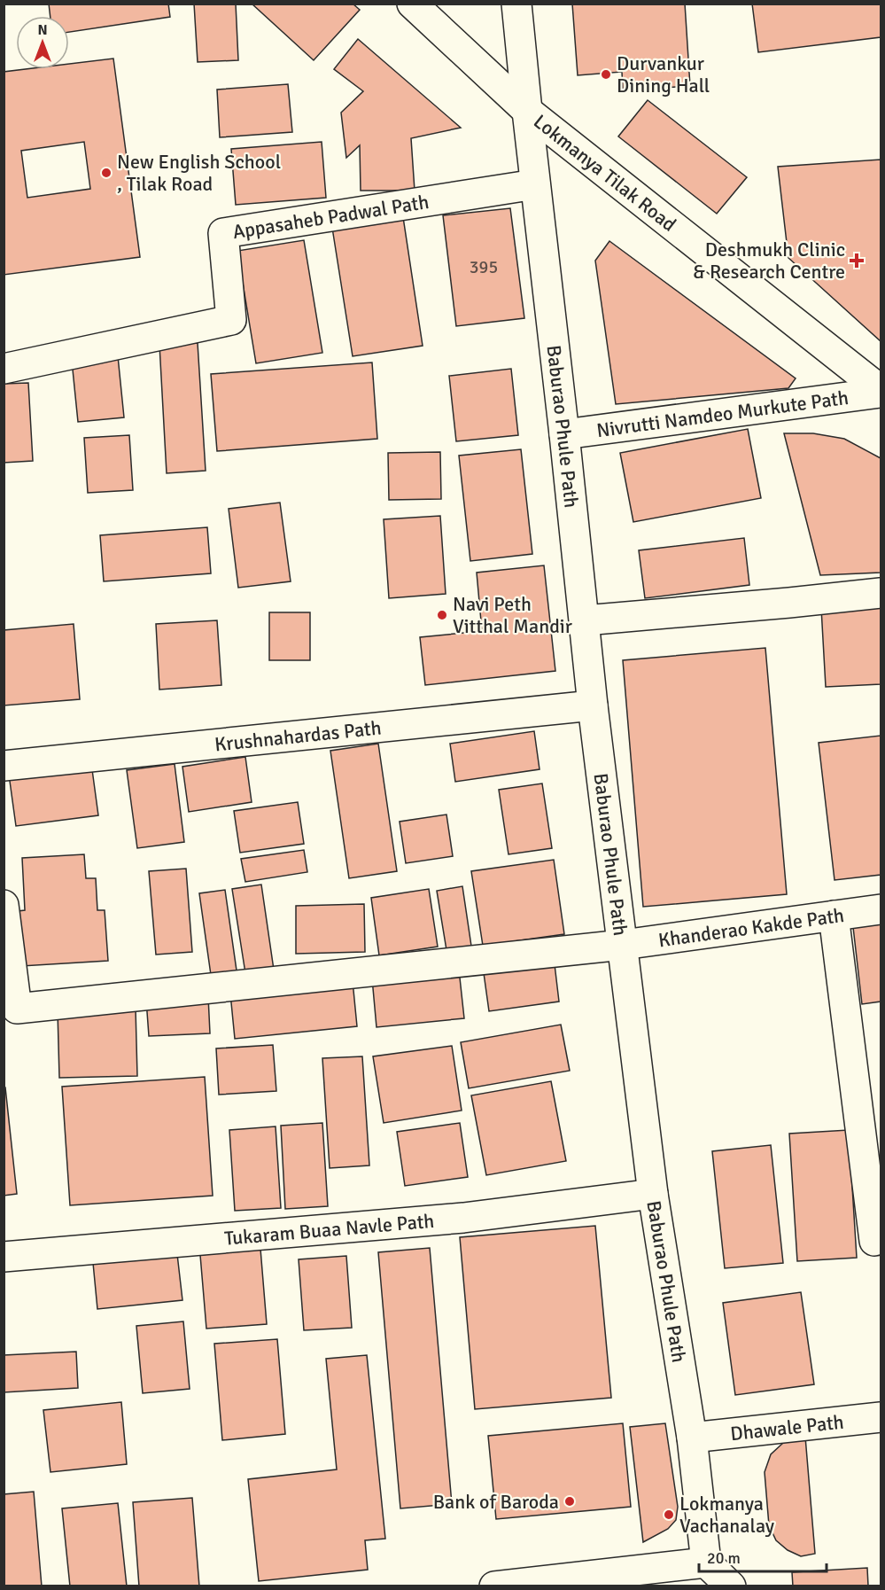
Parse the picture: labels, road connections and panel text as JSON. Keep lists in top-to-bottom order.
{
  "streets": {
    "street": [
      "Lokmanya Tilak Road",
      "Appasaheb Padwal Path",
      "Nivrutti Namdeo Murkute Path",
      "Baburao Phule Path",
      "Krushnahardas Path",
      "Khanderao Kakde Path",
      "Tukaram Buaa Navle Path",
      "Dhawale Path"
    ]
  },
  "crossings": [
    ["Lokmanya Tilak Road", "Nivrutti Namdeo Murkute Path"],
    ["Lokmanya Tilak Road", "Baburao Phule Path"],
    ["Appasaheb Padwal Path", "Baburao Phule Path"],
    ["Nivrutti Namdeo Murkute Path", "Baburao Phule Path"],
    ["Baburao Phule Path", "Krushnahardas Path"],
    ["Baburao Phule Path", "Khanderao Kakde Path"],
    ["Baburao Phule Path", "Tukaram Buaa Navle Path"],
    ["Baburao Phule Path", "Dhawale Path"]
  ],
  "places": {
    "other": [
      "Durvankur Dining Hall",
      "New English School , Tilak Road",
      "Navi Peth Vitthal Mandir",
      "Bank of Baroda",
      "Lokmanya Vachanalay"
    ],
    "health": ["Deshmukh Clinic & Research Centre"]
  },
  "house_numbers": ["395"],
  "scale_bar": "20 m",
  "north": "top"
}
